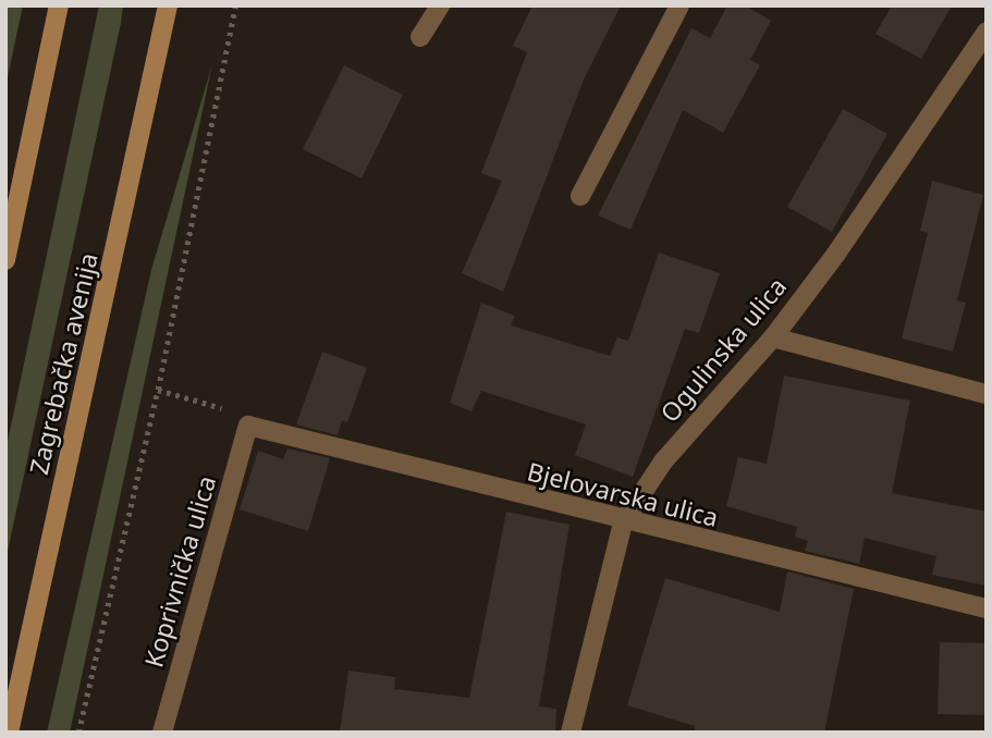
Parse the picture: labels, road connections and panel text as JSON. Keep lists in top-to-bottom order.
{
  "streets": {
    "main road": ["Zagrebačka avenija"],
    "street": ["Ogulinska ulica", "Bjelovarska ulica", "Koprivnička ulica"]
  },
  "crossings": [
    ["Ogulinska ulica", "Bjelovarska ulica"],
    ["Bjelovarska ulica", "Koprivnička ulica"]
  ]
}
